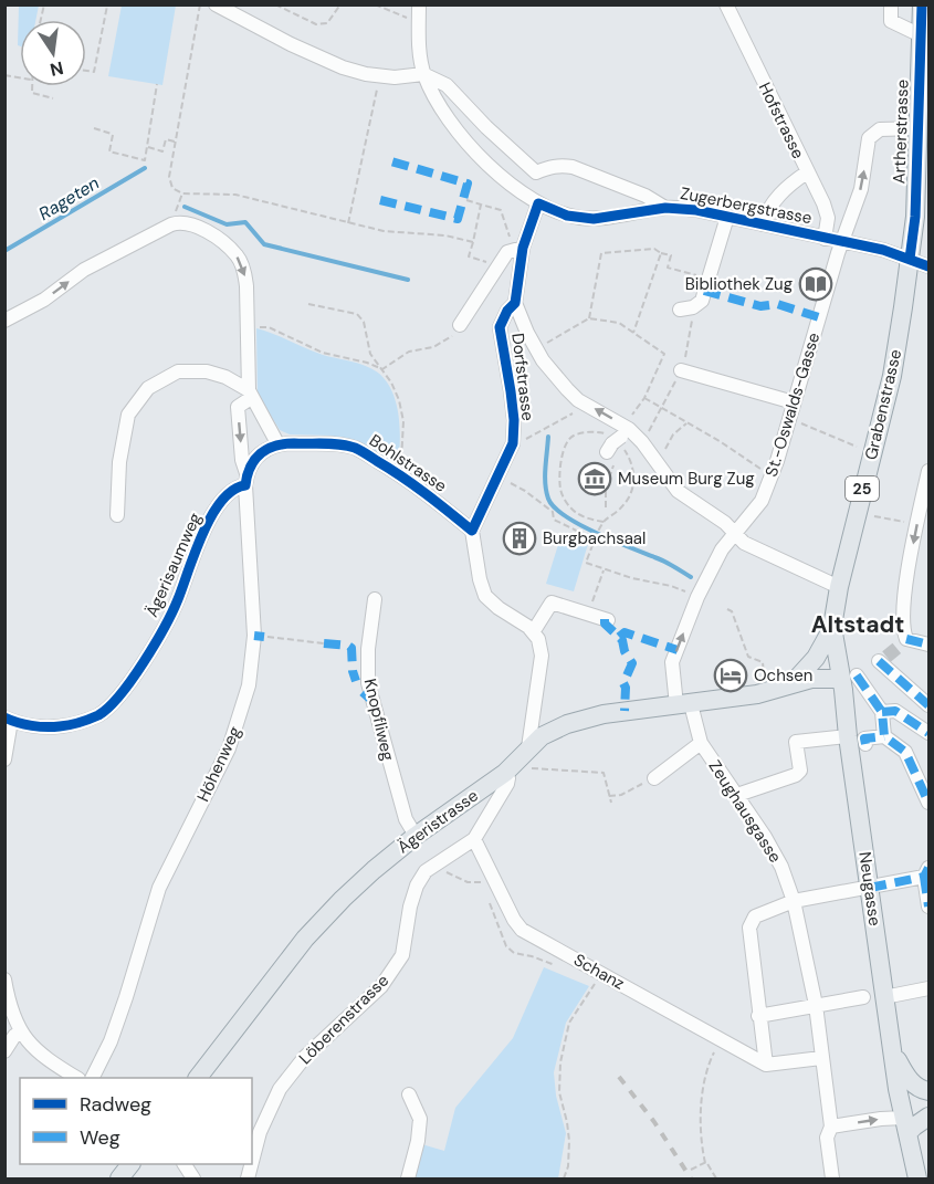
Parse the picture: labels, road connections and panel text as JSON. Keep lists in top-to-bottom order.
{
  "streets": {
    "main road": [
      "Artherstrasse",
      "Grabenstrasse",
      "25",
      "Ägeristrasse",
      "Neugasse"
    ],
    "street": [
      "Hofstrasse",
      "Zugerbergstrasse",
      "Dorfstrasse",
      "St.-Oswalds-Gasse",
      "Bohlstrasse",
      "Ägerisaumweg",
      "Knopfliweg",
      "Höhenweg",
      "Zeughausgasse",
      "Schanz",
      "Löberenstrasse"
    ]
  },
  "crossings": [
    ["Hofstrasse", "Zugerbergstrasse"],
    ["Artherstrasse", "Zugerbergstrasse"],
    ["Artherstrasse", "St.-Oswalds-Gasse"],
    ["Artherstrasse", "Grabenstrasse"],
    ["Zugerbergstrasse", "St.-Oswalds-Gasse"],
    ["Zugerbergstrasse", "Grabenstrasse"],
    ["Dorfstrasse", "Bohlstrasse"],
    ["St.-Oswalds-Gasse", "Zeughausgasse"],
    ["St.-Oswalds-Gasse", "Ägeristrasse"],
    ["Grabenstrasse", "25"],
    ["25", "Ägeristrasse"],
    ["25", "Neugasse"],
    ["Ägerisaumweg", "Höhenweg"],
    ["Knopfliweg", "Ägeristrasse"],
    ["Zeughausgasse", "Ägeristrasse"],
    ["Ägeristrasse", "Löberenstrasse"],
    ["Schanz", "Löberenstrasse"]
  ],
  "one_way": ["St.-Oswalds-Gasse"],
  "districts": ["Altstadt"],
  "water": ["Rageten"],
  "places": {
    "library": ["Bibliothek Zug"],
    "museum": ["Museum Burg Zug"],
    "building": ["Burgbachsaal"],
    "hotel": ["Ochsen"]
  },
  "legend": ["Radweg", "Weg"],
  "north": "bottom"
}
